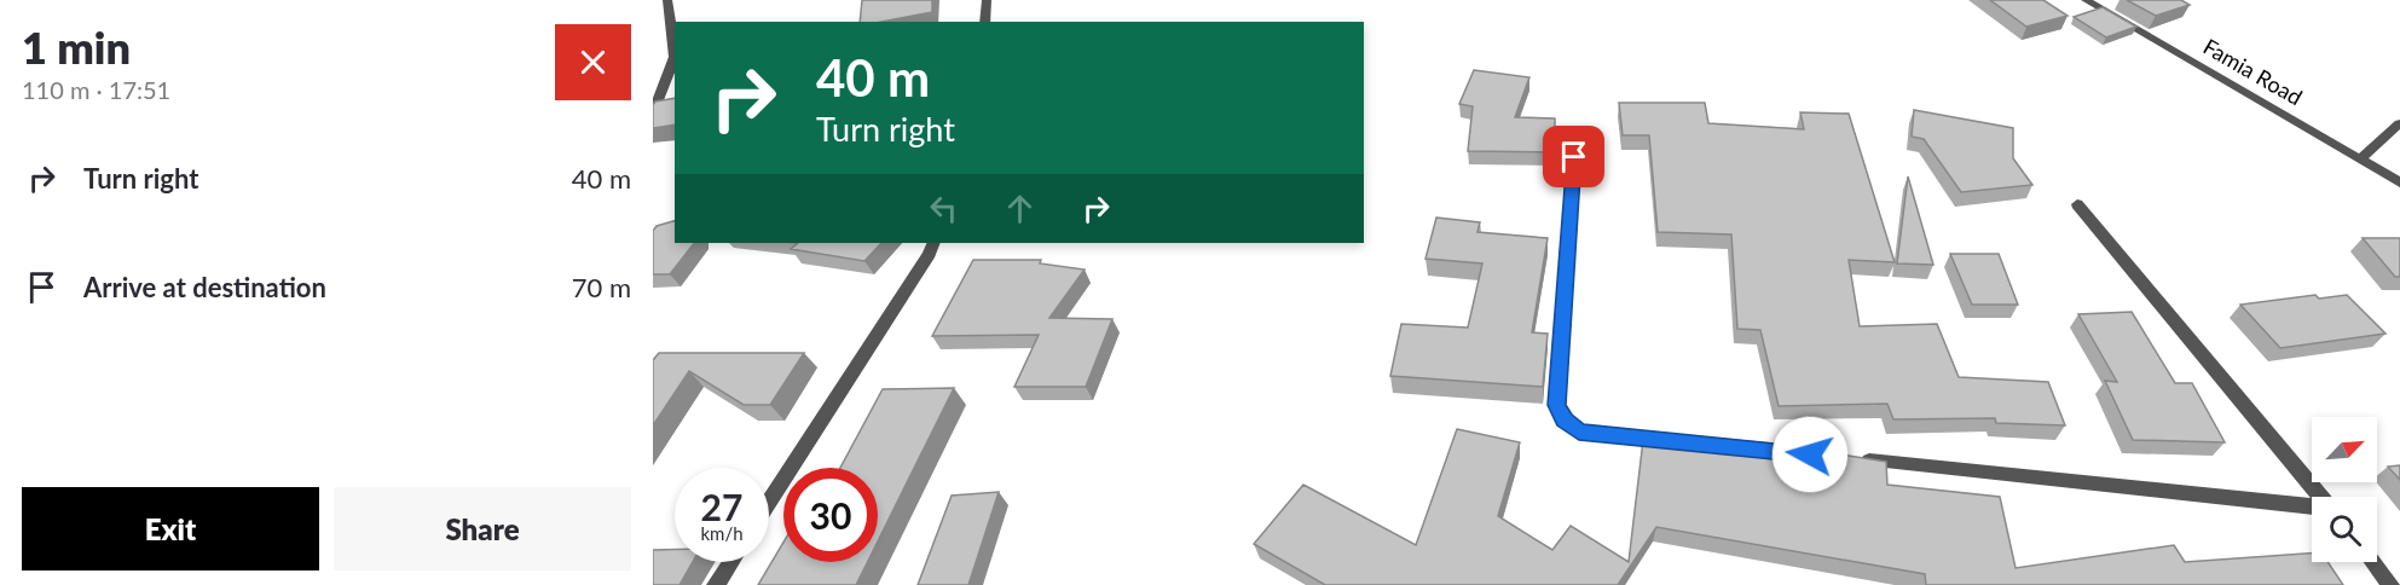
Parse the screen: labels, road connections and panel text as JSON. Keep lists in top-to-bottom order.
{
  "streets": {
    "street": ["Famia Road"]
  },
  "north": "top right",
  "page": {
    "heading": ["1 min", "110 m · 17:51"],
    "turn": ["40 m", "Turn right"],
    "list": [
      {
        "name": "Turn right",
        "value": "40 m"
      },
      {
        "name": "Arrive at destination",
        "value": "70 m"
      }
    ],
    "speed": "27 km/h",
    "limit": "30",
    "buttons": ["Exit", "Share"]
  }
}
